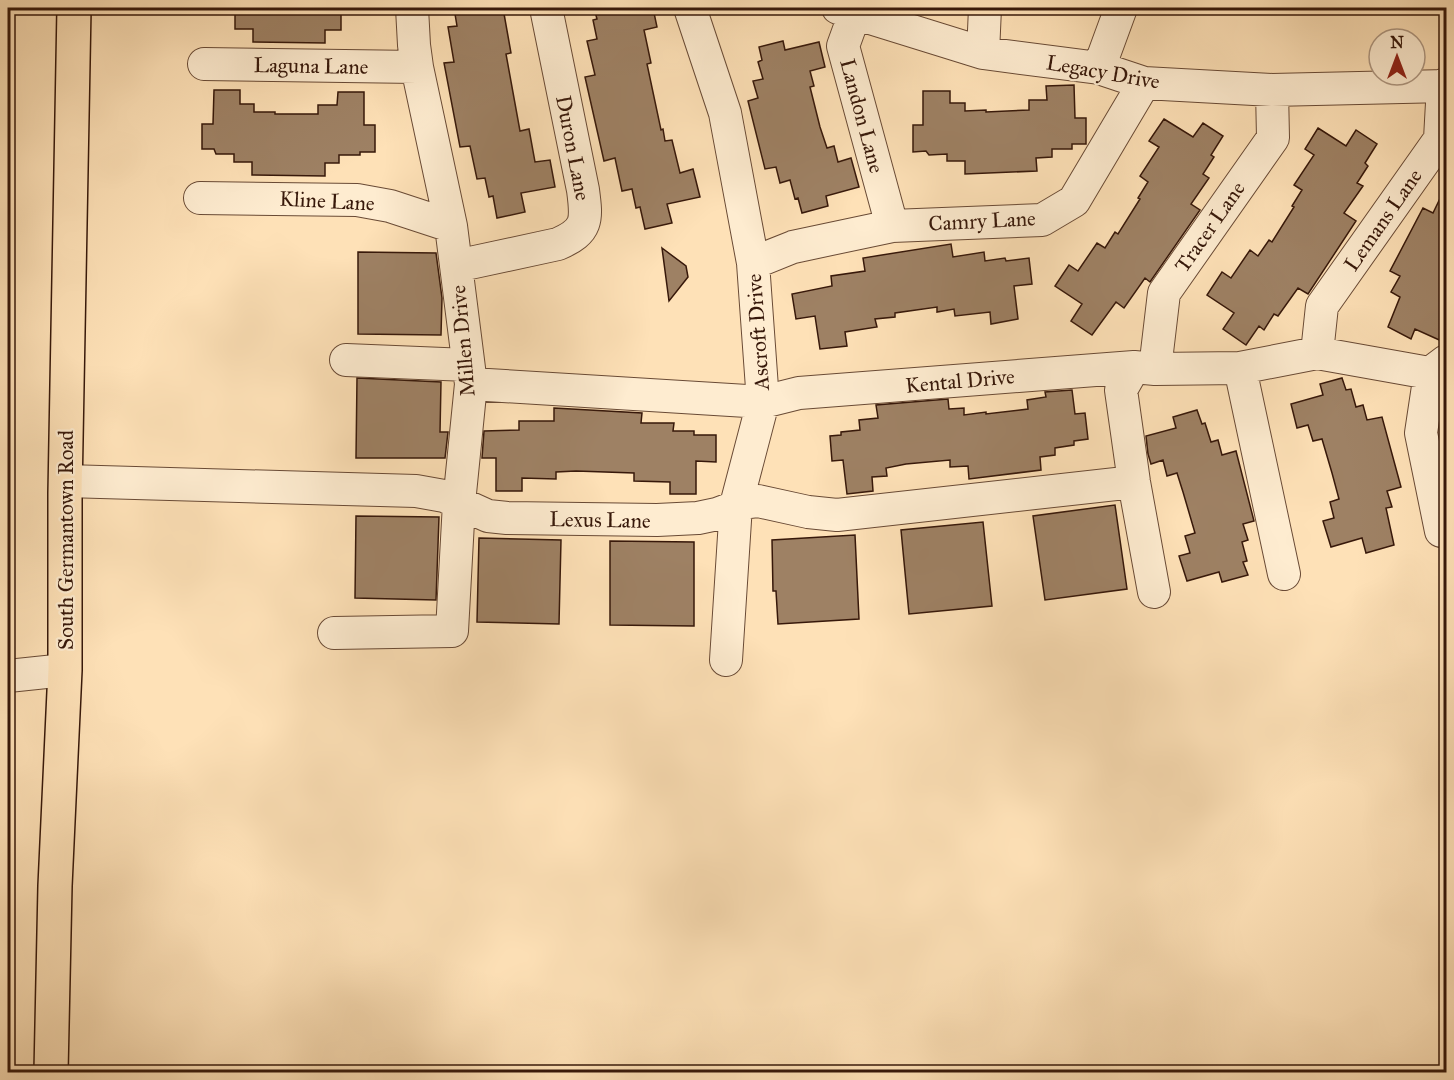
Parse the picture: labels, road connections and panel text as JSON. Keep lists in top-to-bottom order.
{
  "streets": {
    "main road": ["South Germantown Road"],
    "street": [
      "Laguna Lane",
      "Legacy Drive",
      "Landon Lane",
      "Duron Lane",
      "Kline Lane",
      "Lemans Lane",
      "Camry Lane",
      "Tracer Lane",
      "Ascroft Drive",
      "Millen Drive",
      "Kental Drive",
      "Lexus Lane"
    ]
  },
  "crossings": [
    ["Laguna Lane", "Millen Drive"],
    ["Legacy Drive", "Landon Lane"],
    ["Legacy Drive", "Lemans Lane"],
    ["Legacy Drive", "Camry Lane"],
    ["Legacy Drive", "Tracer Lane"],
    ["Landon Lane", "Camry Lane"],
    ["Duron Lane", "Millen Drive"],
    ["Kline Lane", "Millen Drive"],
    ["Lemans Lane", "Kental Drive"],
    ["Camry Lane", "Ascroft Drive"],
    ["Tracer Lane", "Kental Drive"],
    ["Tracer Lane", "Lexus Lane"],
    ["Ascroft Drive", "Kental Drive"],
    ["Ascroft Drive", "Lexus Lane"],
    ["Millen Drive", "Kental Drive"],
    ["Millen Drive", "Lexus Lane"],
    ["Lexus Lane", "South Germantown Road"]
  ],
  "north": "top"
}
